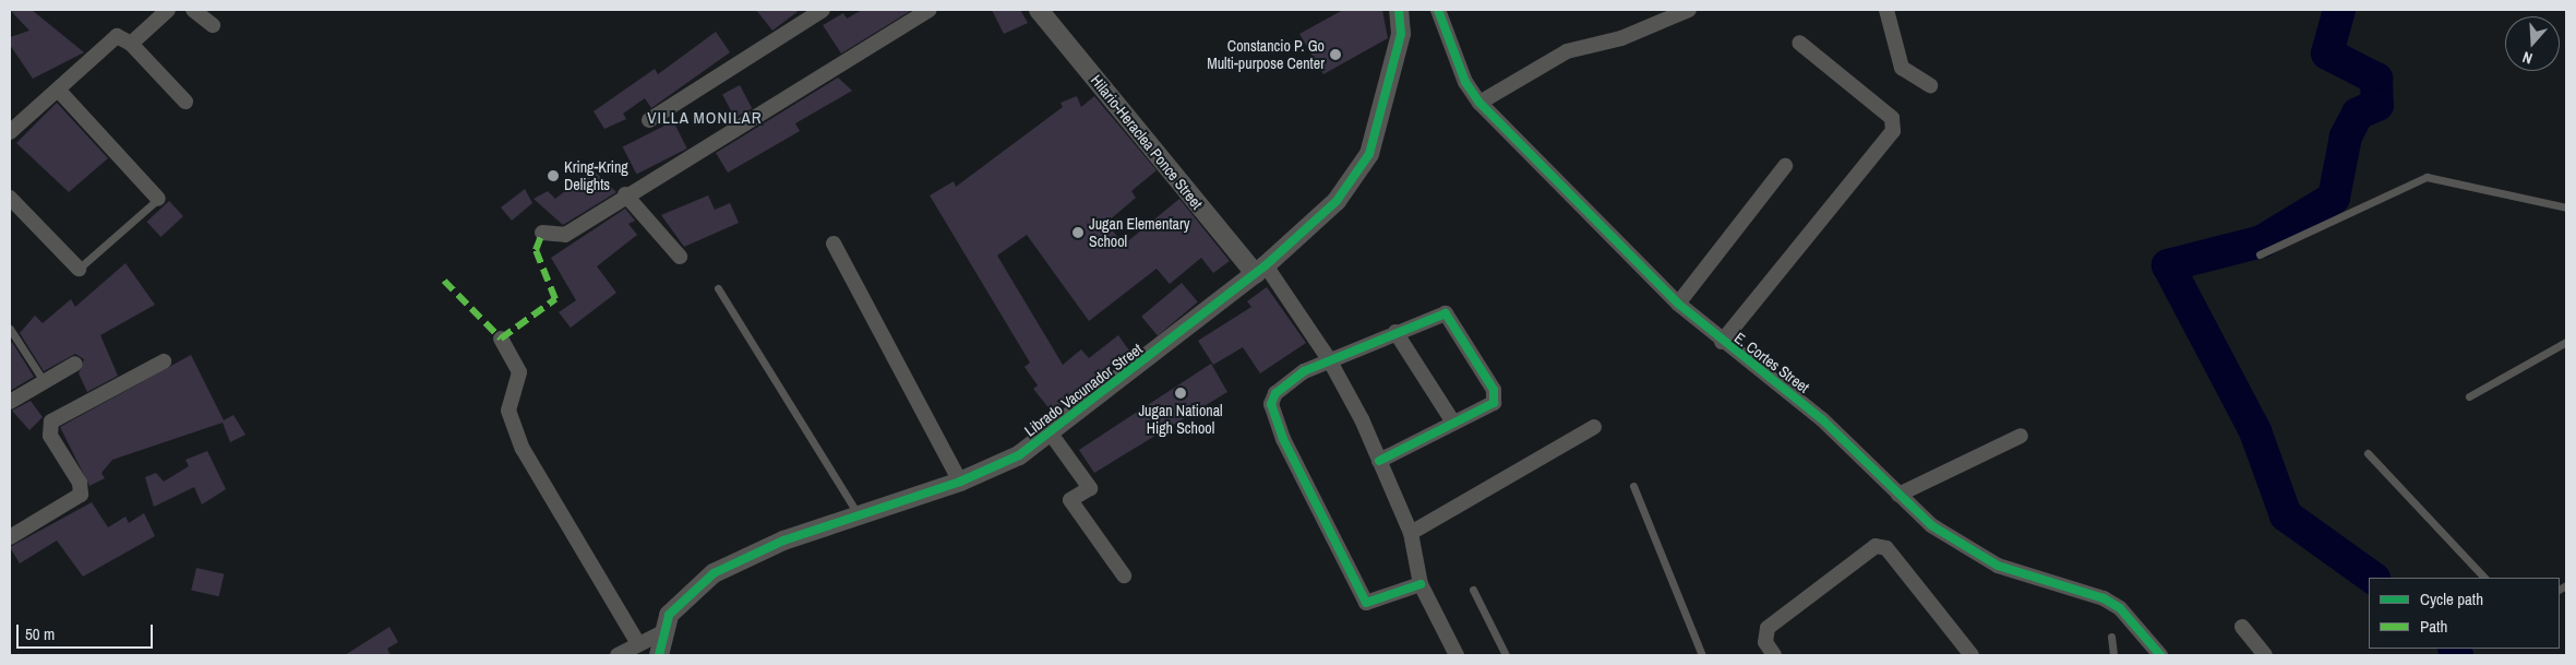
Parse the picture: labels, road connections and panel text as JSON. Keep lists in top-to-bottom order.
{
  "streets": {
    "street": ["Hilario-Heraclea Ponce Street", "E. Cortes Street", "Librado Vacunador Street"]
  },
  "crossings": [
    ["Hilario-Heraclea Ponce Street", "Librado Vacunador Street"]
  ],
  "districts": ["VILLA MONILAR"],
  "places": [
    "Constancio P. Go Multi-purpose Center",
    "Kring-Kring Delights",
    "Jugan Elementary School",
    "Jugan National High School"
  ],
  "legend": ["Cycle path", "Path"],
  "scale_bar": "50 m",
  "north": "bottom"
}
